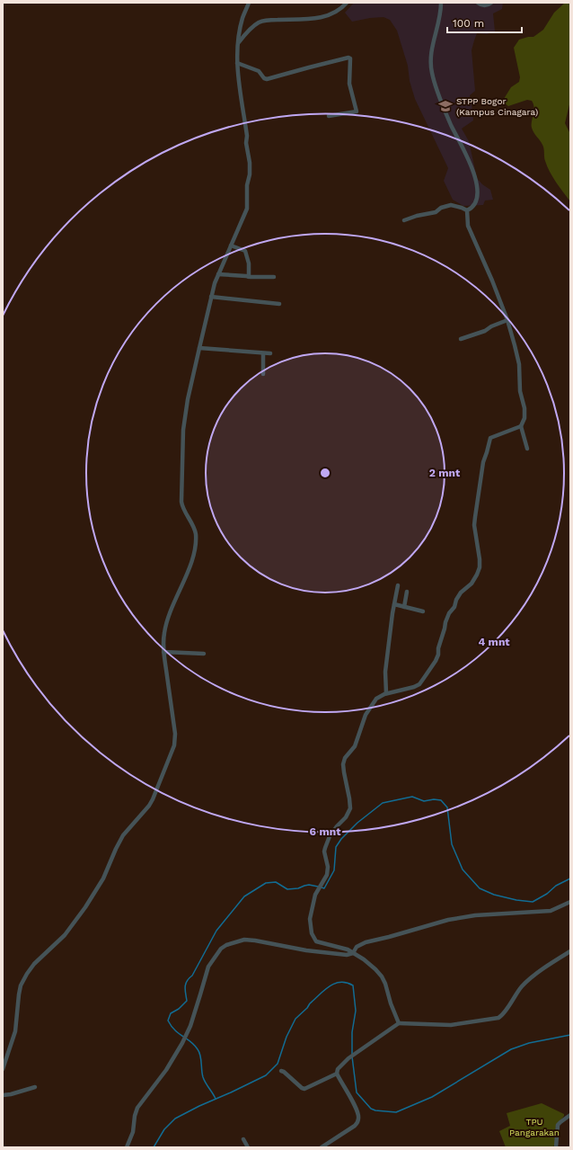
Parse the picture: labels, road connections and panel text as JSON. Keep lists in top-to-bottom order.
{
  "parks": ["TPU Pangarakan"],
  "places": {
    "school or university": ["STPP Bogor (Kampus Cinagara)"]
  },
  "scale_bar": "100 m",
  "rings": ["2 mnt", "4 mnt", "6 mnt"]
}
